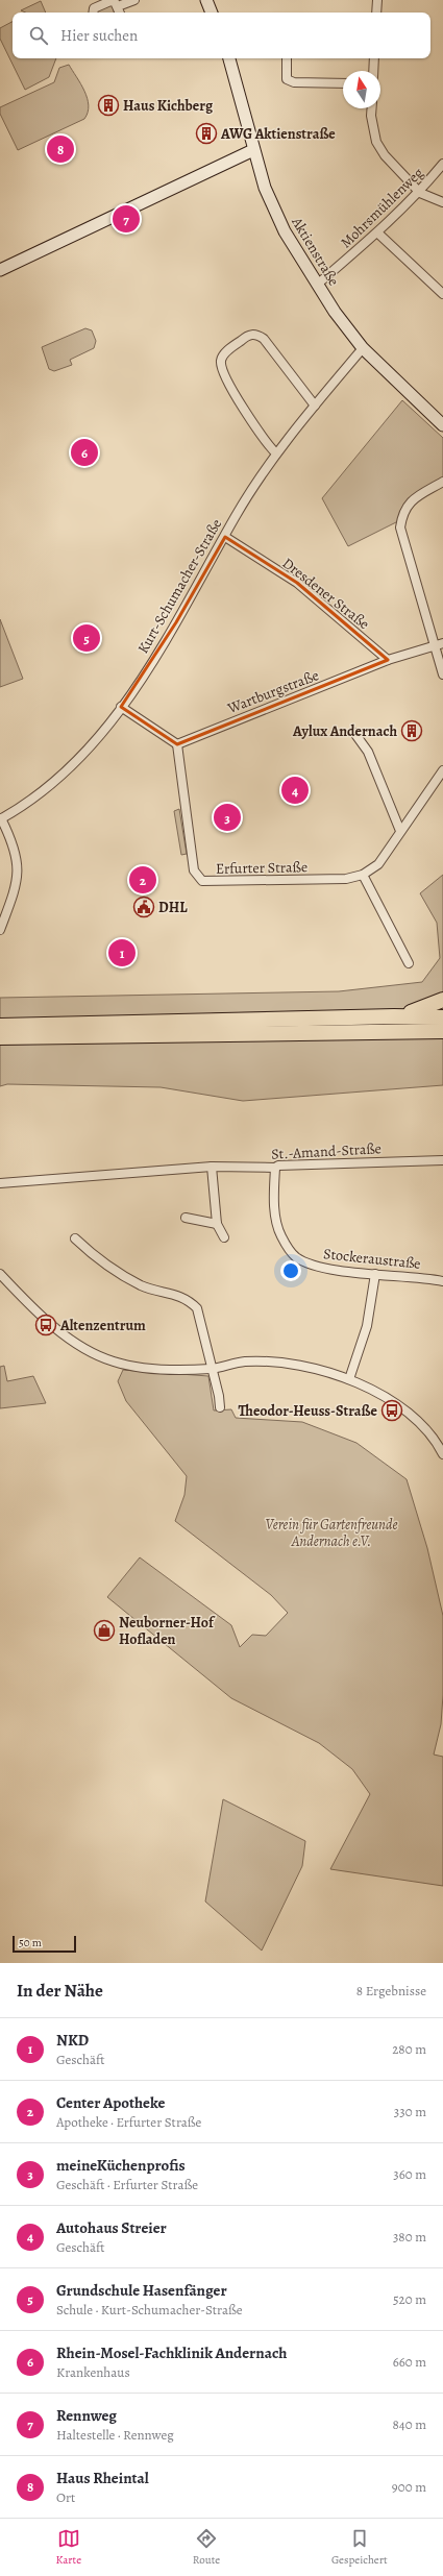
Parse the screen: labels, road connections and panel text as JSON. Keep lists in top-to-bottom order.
{
  "streets": {
    "street": [
      "Mohrsmühlenweg",
      "Aktienstraße",
      "Kurt-Schumacher-Straße",
      "Dresdener Straße",
      "Wartburgstraße",
      "Erfurter Straße",
      "St.-Amand-Straße",
      "Stockeraustraße"
    ]
  },
  "crossings": [
    ["Mohrsmühlenweg", "Aktienstraße"],
    ["Aktienstraße", "Kurt-Schumacher-Straße"],
    ["Kurt-Schumacher-Straße", "Dresdener Straße"],
    ["Dresdener Straße", "Wartburgstraße"],
    ["Wartburgstraße", "Erfurter Straße"],
    ["St.-Amand-Straße", "Stockeraustraße"]
  ],
  "parks": ["Verein für Gartenfreunde Andernach e.V."],
  "places": {
    "building": ["Haus Kichberg", "AWG Aktienstraße", "Aylux Andernach"],
    "public building": ["DHL"],
    "bus stop": ["Altenzentrum", "Theodor-Heuss-Straße"],
    "shop": ["Neuborner-Hof Hofladen"]
  },
  "scale_bar": "50 m",
  "north": "top",
  "page": {
    "search": "Hier suchen",
    "pins": [
      "8",
      "7",
      "6",
      "5",
      "4",
      "3",
      "2",
      "1"
    ],
    "scale": "50 m",
    "heading": ["In der Nähe", "8 Ergebnisse"],
    "list": [
      {
        "mark": "1",
        "name": "NKD",
        "note": "Geschäft",
        "value": "280 m"
      },
      {
        "mark": "2",
        "name": "Center Apotheke",
        "note": "Apotheke · Erfurter Straße",
        "value": "330 m"
      },
      {
        "mark": "3",
        "name": "meineKüchenprofis",
        "note": "Geschäft · Erfurter Straße",
        "value": "360 m"
      },
      {
        "mark": "4",
        "name": "Autohaus Streier",
        "note": "Geschäft",
        "value": "380 m"
      },
      {
        "mark": "5",
        "name": "Grundschule Hasenfänger",
        "note": "Schule · Kurt-Schumacher-Straße",
        "value": "520 m"
      },
      {
        "mark": "6",
        "name": "Rhein-Mosel-Fachklinik Andernach",
        "note": "Krankenhaus",
        "value": "660 m"
      },
      {
        "mark": "7",
        "name": "Rennweg",
        "note": "Haltestelle · Rennweg",
        "value": "840 m"
      },
      {
        "mark": "8",
        "name": "Haus Rheintal",
        "note": "Ort",
        "value": "900 m"
      }
    ],
    "nav": ["Karte", "Route", "Gespeichert"]
  }
}
